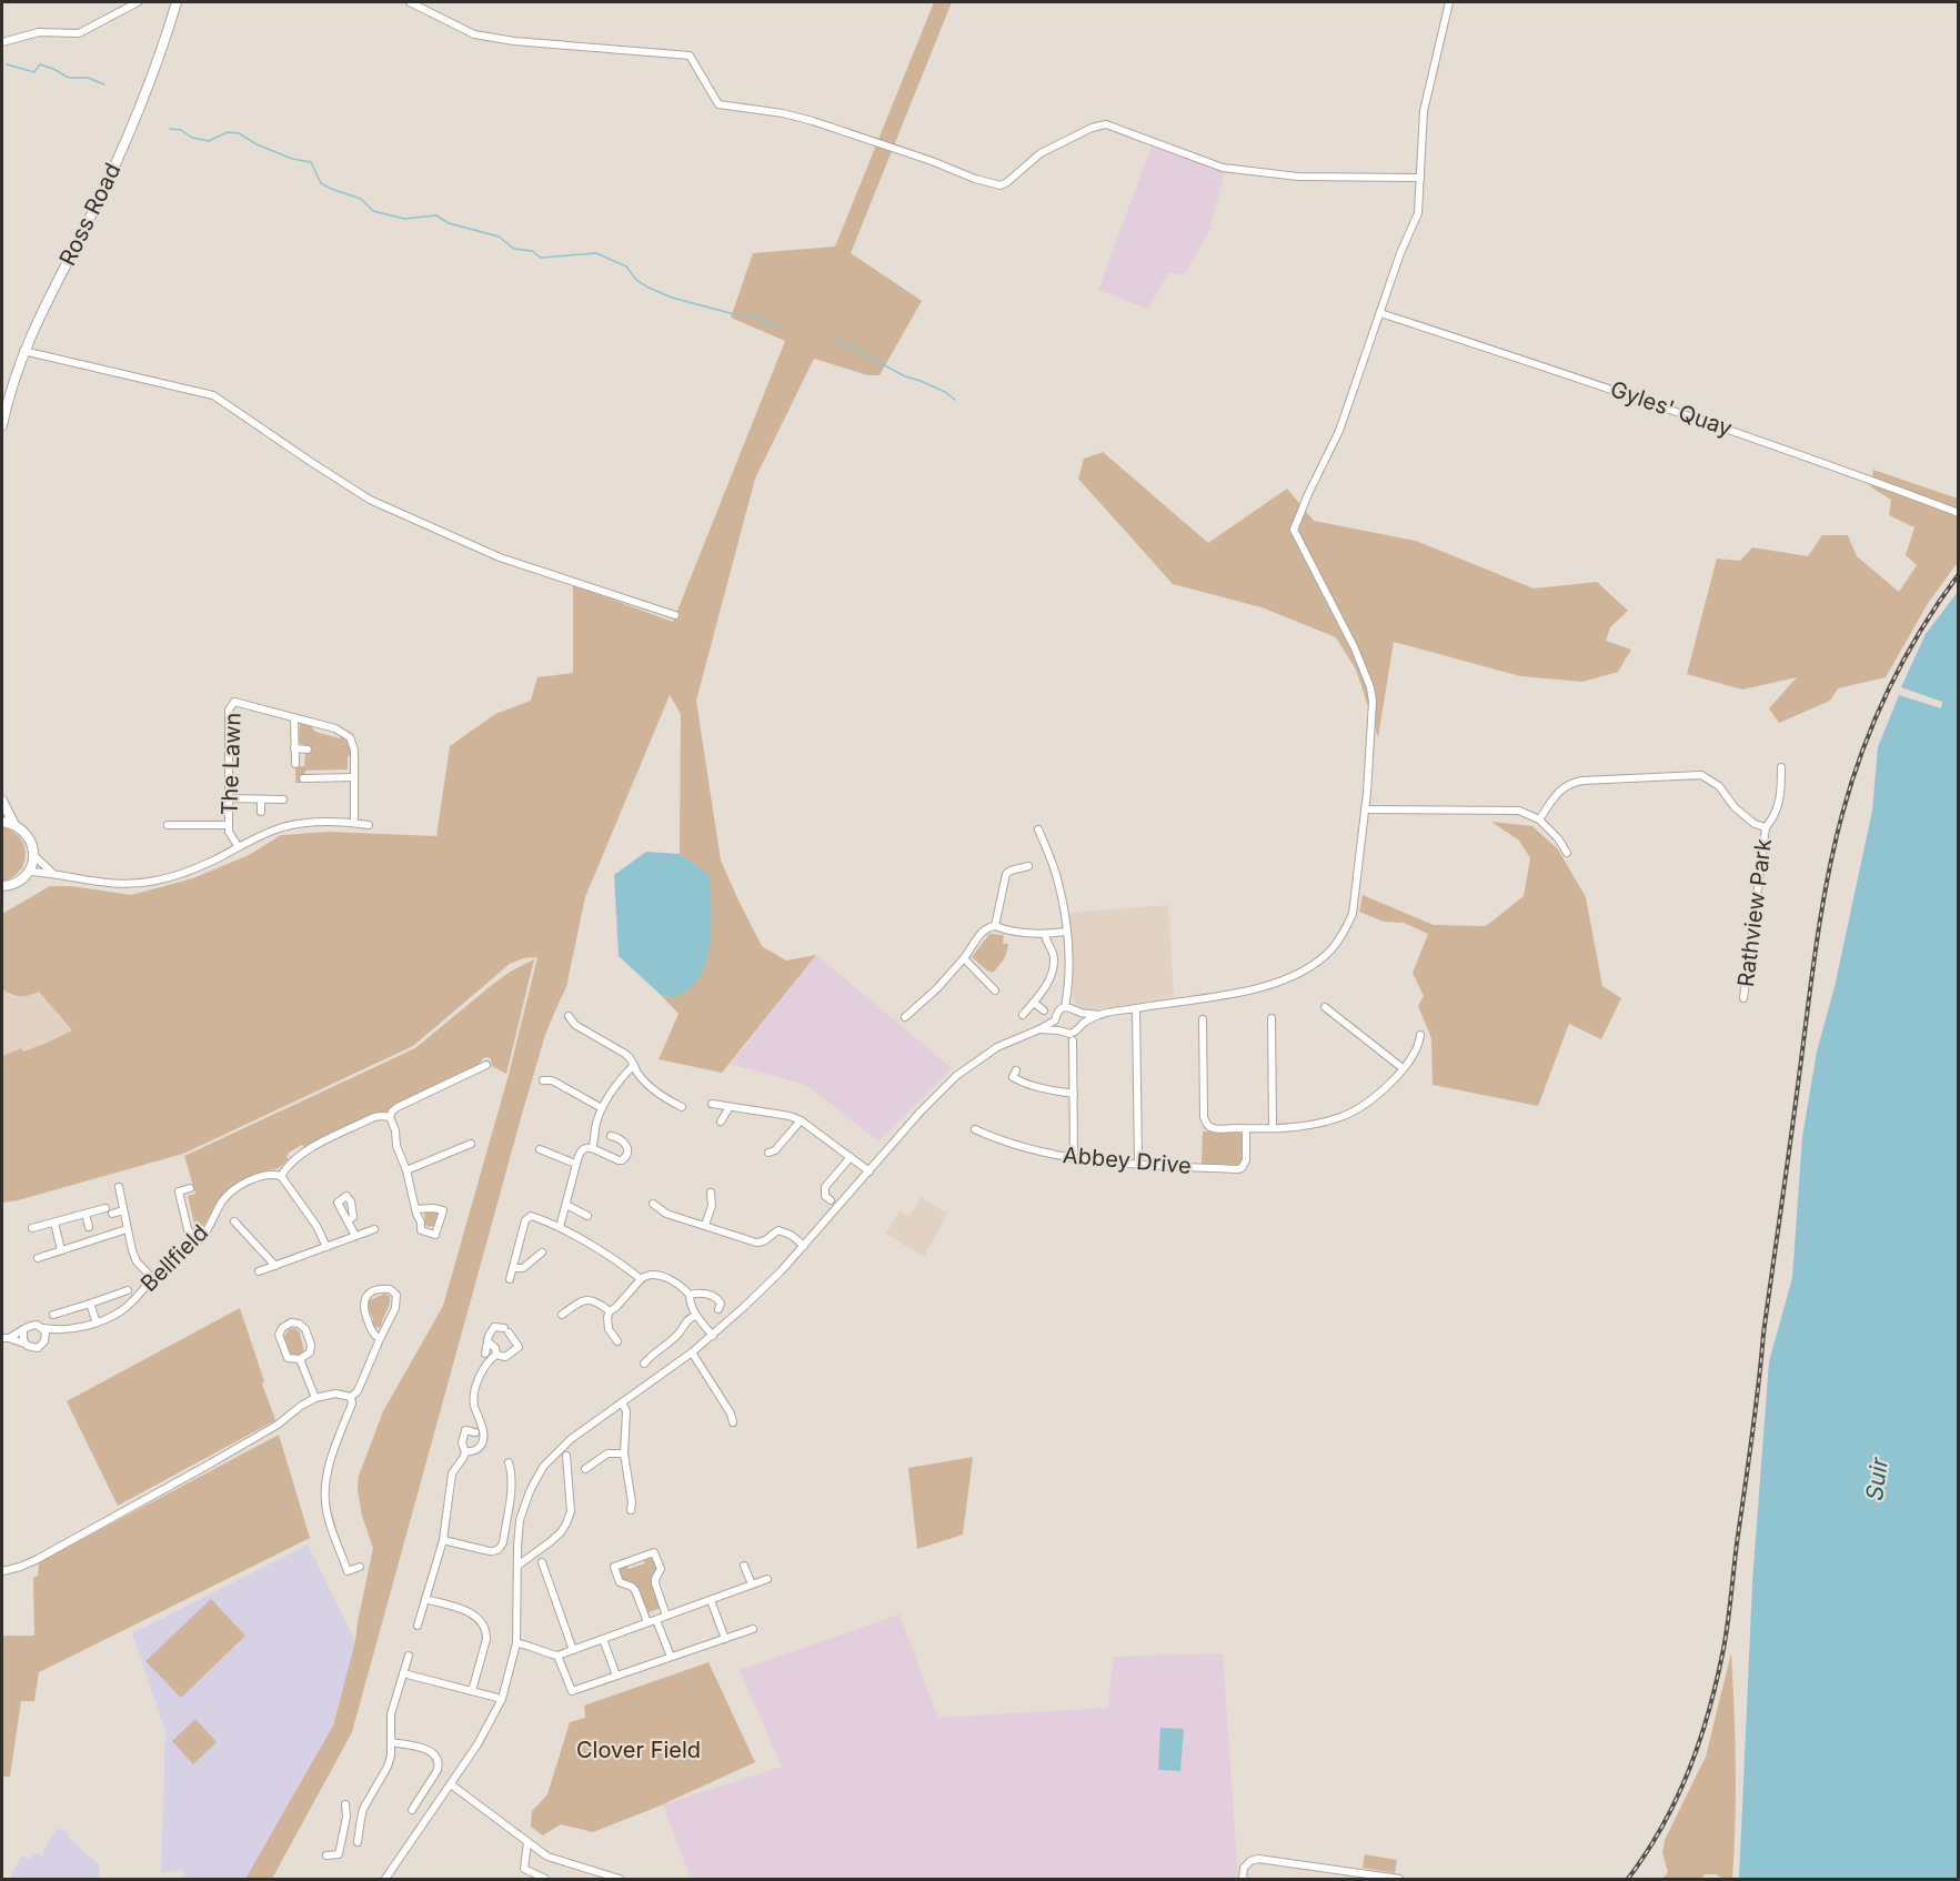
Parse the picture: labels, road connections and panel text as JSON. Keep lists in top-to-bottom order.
{
  "streets": {
    "main road": ["Ross Road"],
    "street": [
      "Gyles' Quay",
      "The Lawn",
      "Rathview Park",
      "Abbey Drive",
      "Bellfield"
    ]
  },
  "water": ["Suir"],
  "parks": ["Clover Field"]
}
